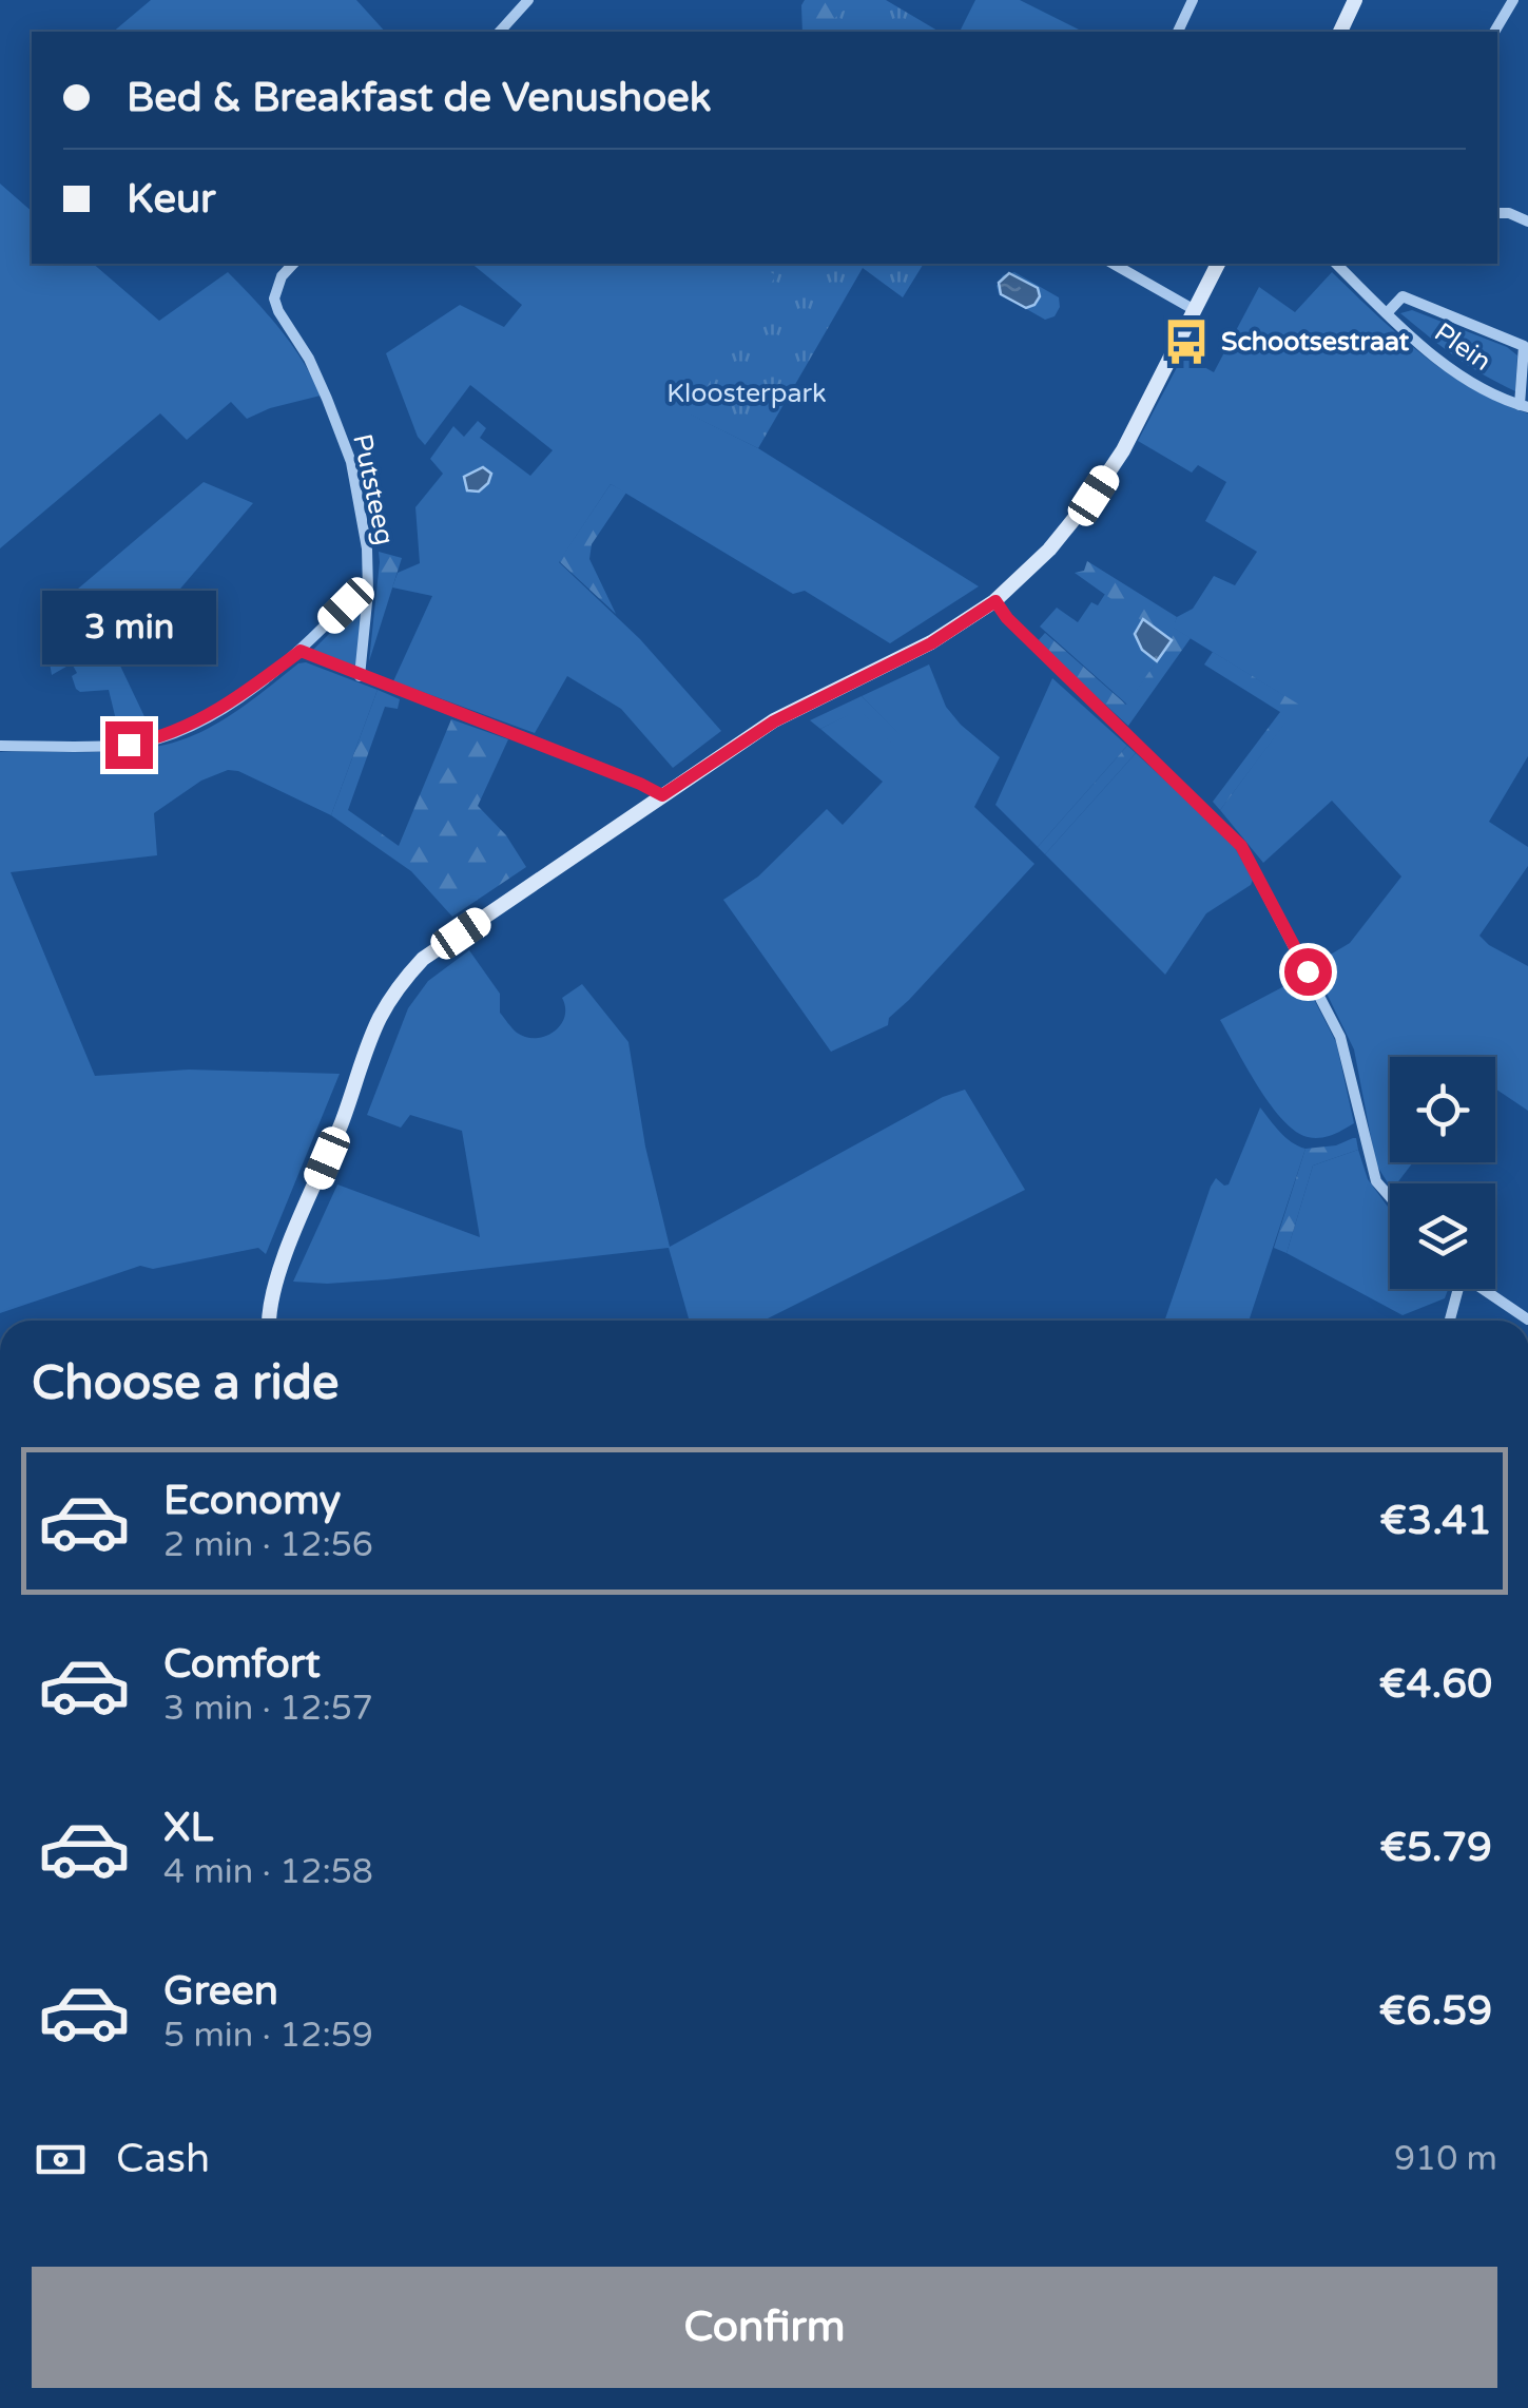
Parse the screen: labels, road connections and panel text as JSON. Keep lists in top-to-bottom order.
{
  "streets": {
    "street": ["Plein", "Putsteeg"]
  },
  "parks": ["Kloosterpark"],
  "places": {
    "bus stop": ["Schootsestraat"]
  },
  "page": {
    "banner": ["Bed & Breakfast de Venushoek", "Keur"],
    "bubble": "3 min",
    "heading": "Choose a ride",
    "list": [
      {
        "name": "Economy",
        "note": "2 min · 12:56",
        "value": "€3.41"
      },
      {
        "name": "Comfort",
        "note": "3 min · 12:57",
        "value": "€4.60"
      },
      {
        "name": "XL",
        "note": "4 min · 12:58",
        "value": "€5.79"
      },
      {
        "name": "Green",
        "note": "5 min · 12:59",
        "value": "€6.59"
      }
    ],
    "pay": ["Cash", "910 m"],
    "buttons": "Confirm"
  }
}
